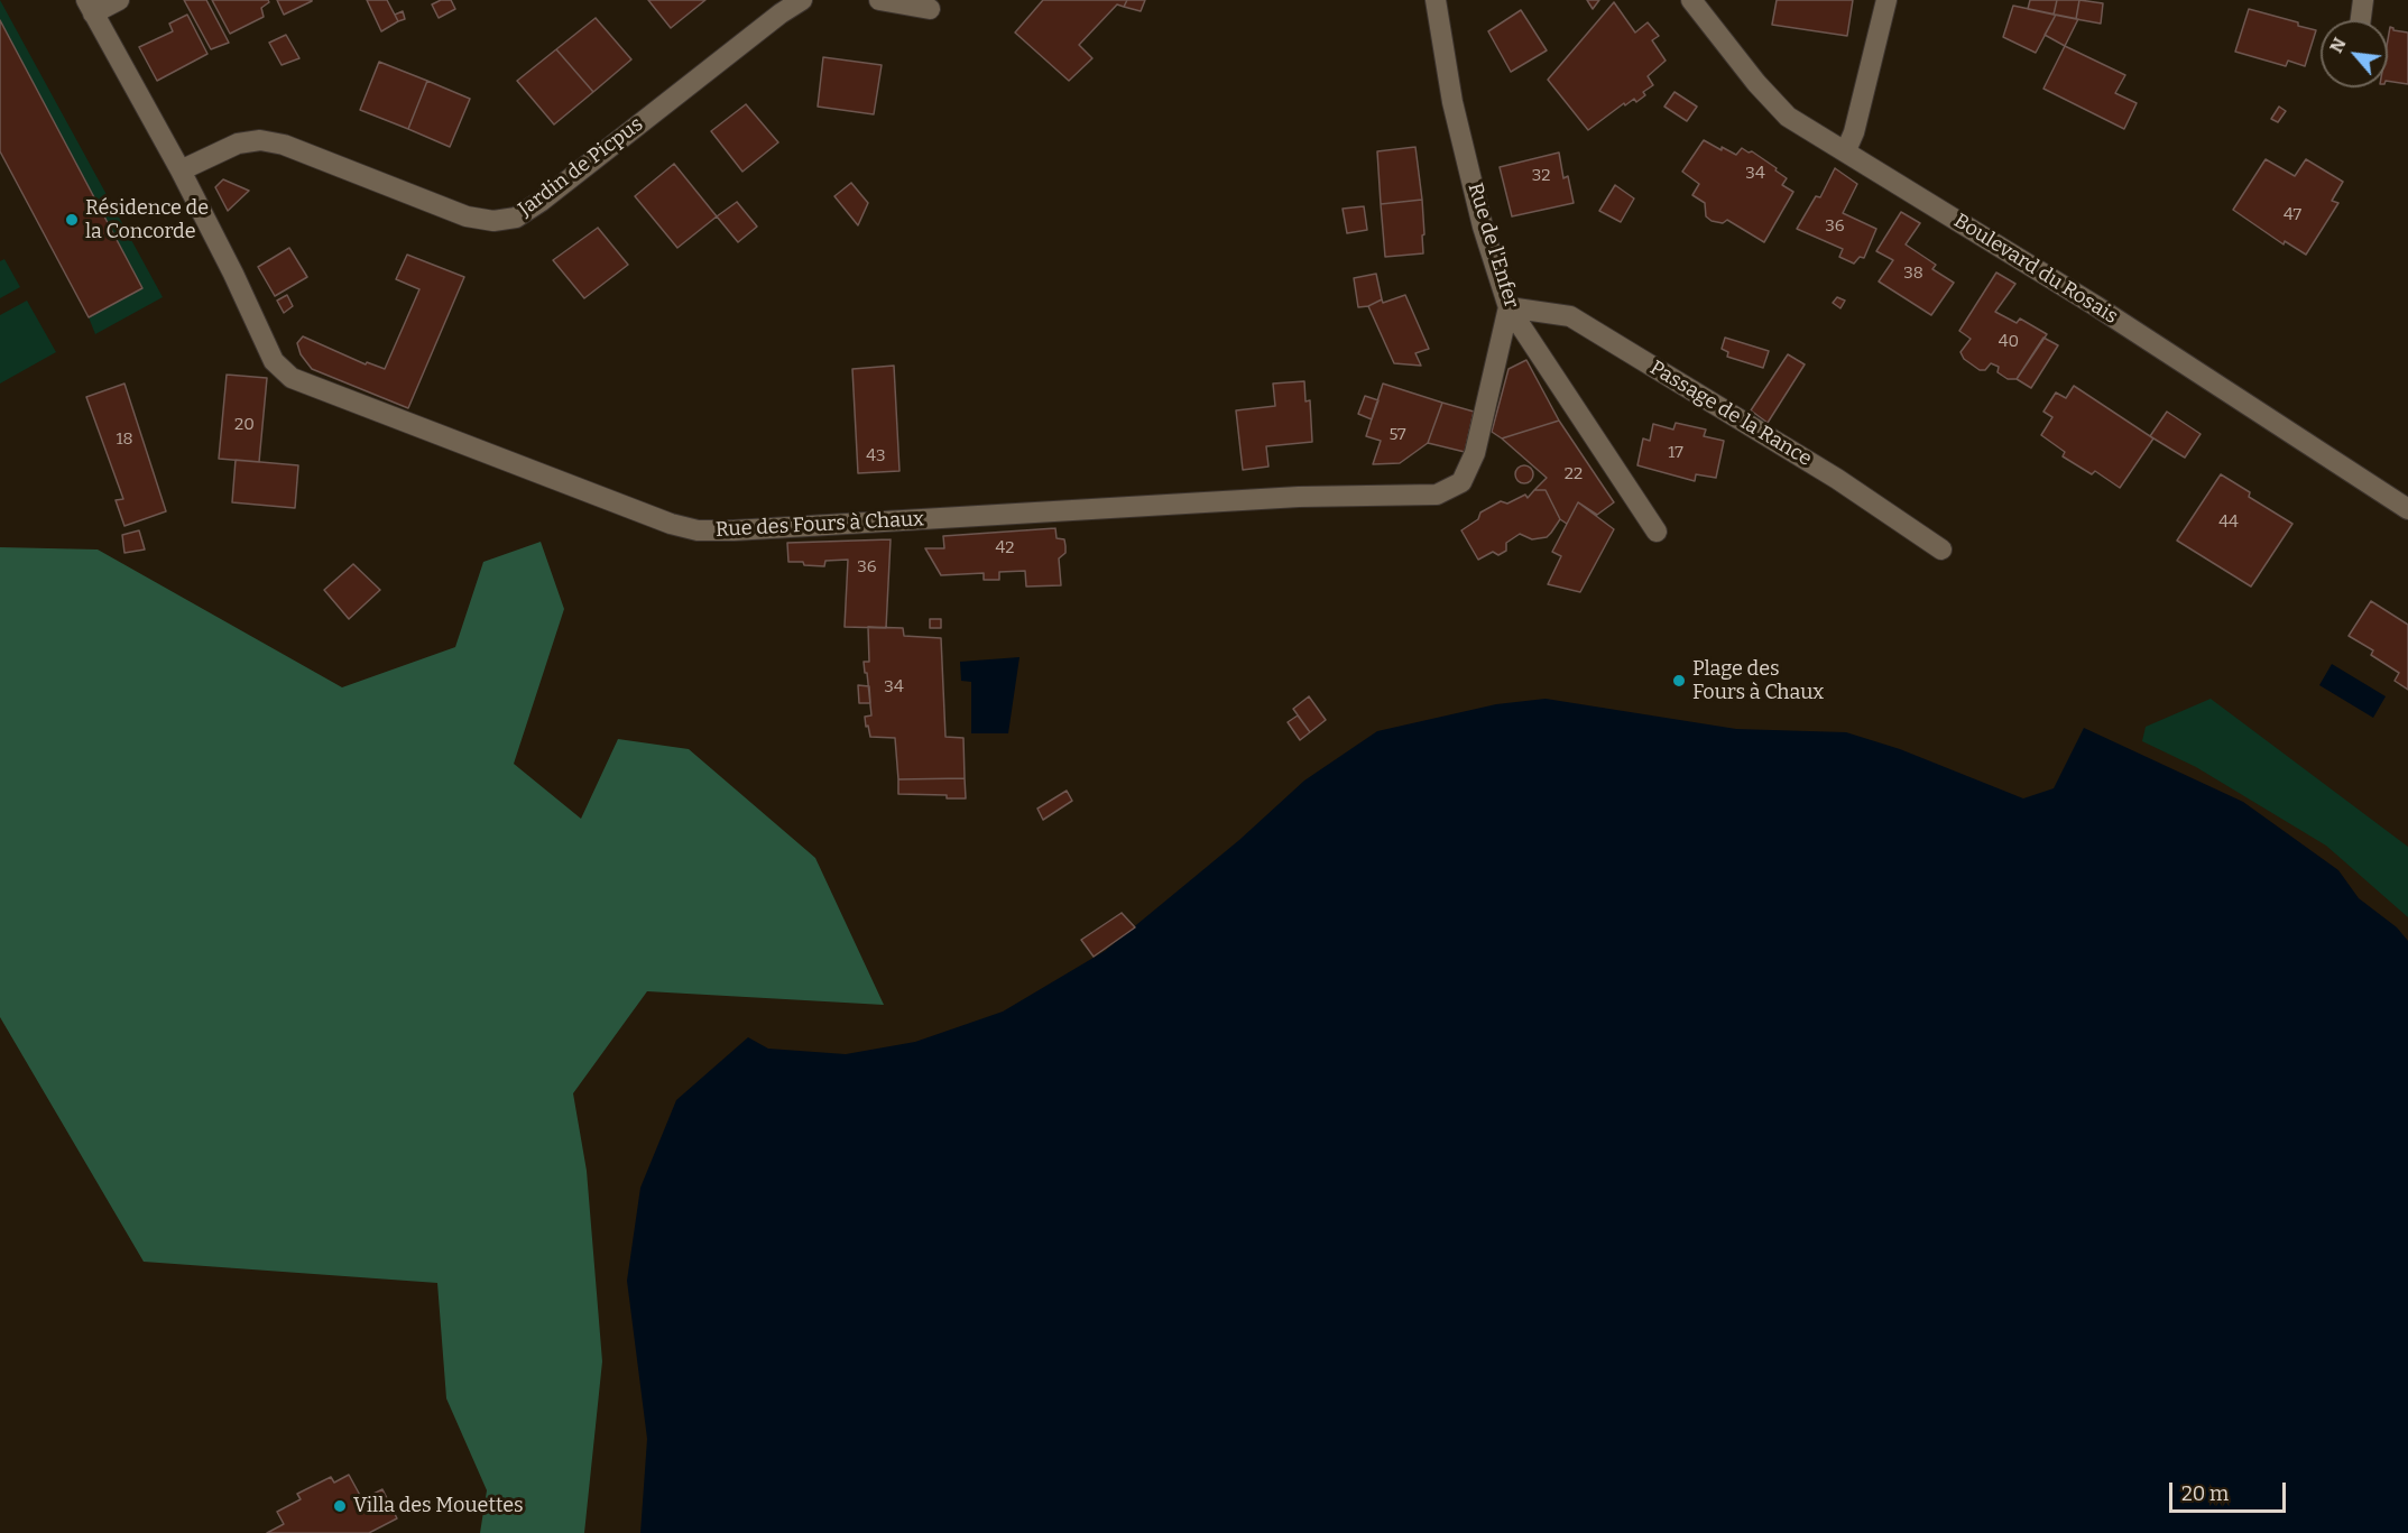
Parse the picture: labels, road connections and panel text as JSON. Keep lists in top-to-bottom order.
{
  "streets": {
    "street": [
      "Jardin de Picpus",
      "Rue de l'Enfer",
      "Boulevard du Rosais",
      "Passage de la Rance",
      "Rue des Fours à Chaux"
    ]
  },
  "crossings": [
    ["Jardin de Picpus", "Rue des Fours à Chaux"],
    ["Rue de l'Enfer", "Passage de la Rance"],
    ["Rue de l'Enfer", "Rue des Fours à Chaux"],
    ["Passage de la Rance", "Rue des Fours à Chaux"]
  ],
  "places": ["Résidence de la Concorde", "Plage des Fours à Chaux", "Villa des Mouettes"],
  "house_numbers": [
    "34",
    "32",
    "47",
    "36",
    "38",
    "40",
    "20",
    "57",
    "18",
    "17",
    "43",
    "22",
    "44",
    "42",
    "36",
    "34"
  ],
  "scale_bar": "20 m",
  "north": "top left"
}
